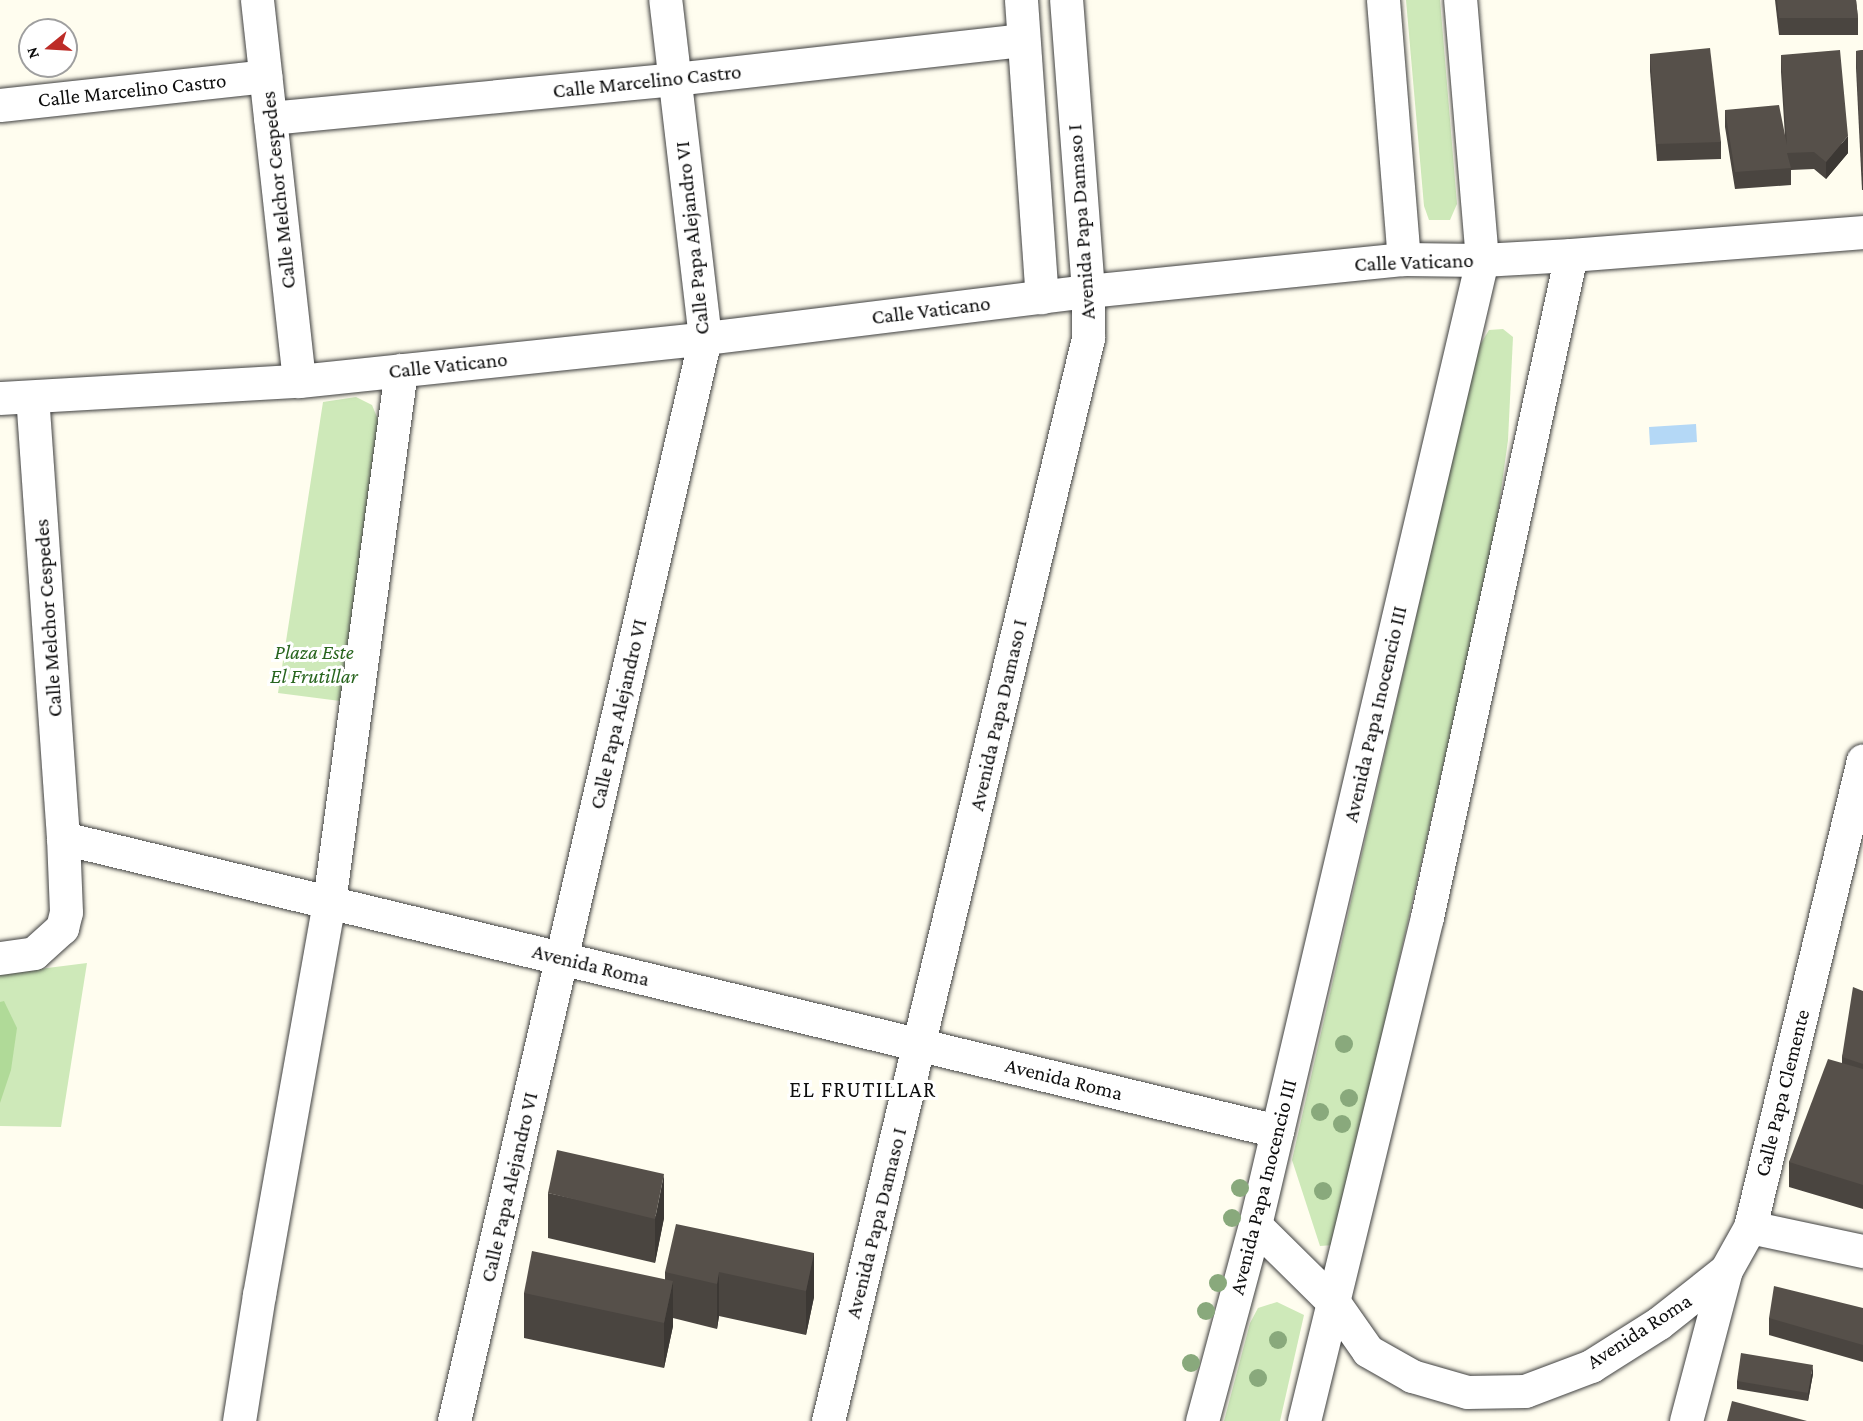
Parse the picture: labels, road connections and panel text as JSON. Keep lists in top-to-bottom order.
{
  "streets": {
    "street": [
      "Calle Marcelino Castro",
      "Calle Melchor Cespedes",
      "Avenida Papa Damaso I",
      "Calle Papa Alejandro VI",
      "Calle Vaticano",
      "Avenida Papa Inocencio III",
      "Avenida Roma",
      "Calle Papa Clemente"
    ]
  },
  "crossings": [
    ["Calle Marcelino Castro", "Calle Melchor Cespedes"],
    ["Calle Marcelino Castro", "Calle Papa Alejandro VI"],
    ["Calle Melchor Cespedes", "Calle Vaticano"],
    ["Calle Melchor Cespedes", "Avenida Roma"],
    ["Avenida Papa Damaso I", "Calle Vaticano"],
    ["Avenida Papa Damaso I", "Avenida Roma"],
    ["Calle Papa Alejandro VI", "Calle Vaticano"],
    ["Calle Papa Alejandro VI", "Avenida Roma"],
    ["Calle Vaticano", "Avenida Papa Inocencio III"],
    ["Avenida Papa Inocencio III", "Avenida Roma"],
    ["Avenida Roma", "Calle Papa Clemente"]
  ],
  "districts": ["EL FRUTILLAR"],
  "parks": ["Plaza Este El Frutillar"],
  "north": "left"
}
